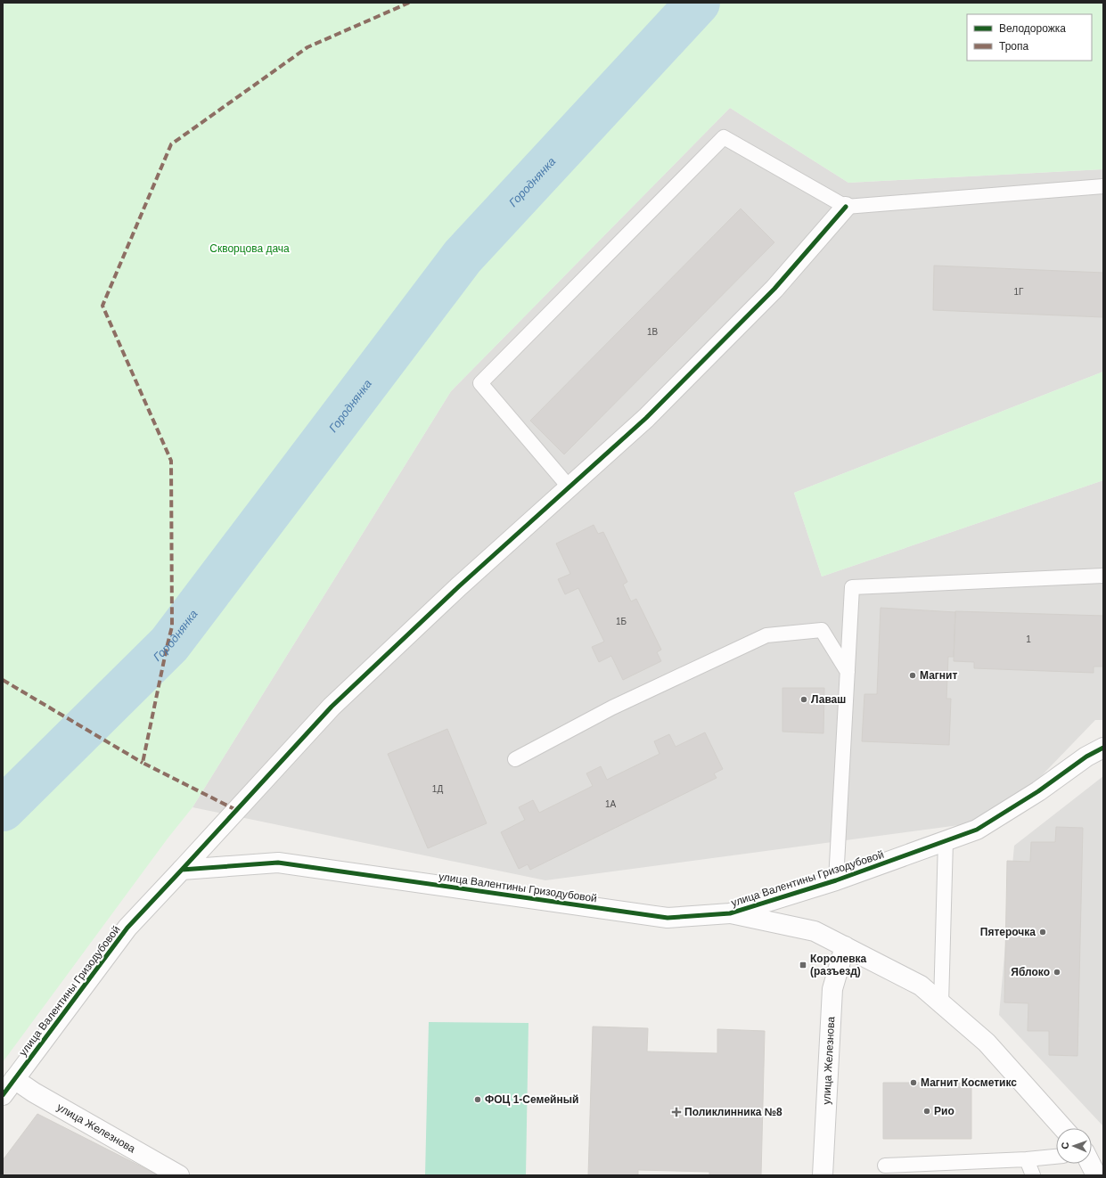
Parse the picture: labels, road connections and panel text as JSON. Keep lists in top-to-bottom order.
{
  "streets": {
    "street": ["улица Валентины Гризодубовой", "улица Железнова"]
  },
  "crossings": [
    ["улица Валентины Гризодубовой", "улица Железнова"]
  ],
  "water": ["Городнянка"],
  "parks": ["Скворцова дача"],
  "places": {
    "other": [
      "Магнит",
      "Лаваш",
      "Пятерочка",
      "Яблоко",
      "Магнит Косметикс",
      "ФОЦ 1-Семейный",
      "Рио"
    ],
    "transit": ["Королевка (разъезд)"],
    "health": ["Поликлинника №8"]
  },
  "house_numbers": [
    "1Г",
    "1В",
    "1Б",
    "1",
    "1Д",
    "1А"
  ],
  "legend": ["Велодорожка", "Тропа"],
  "north": "left"
}
